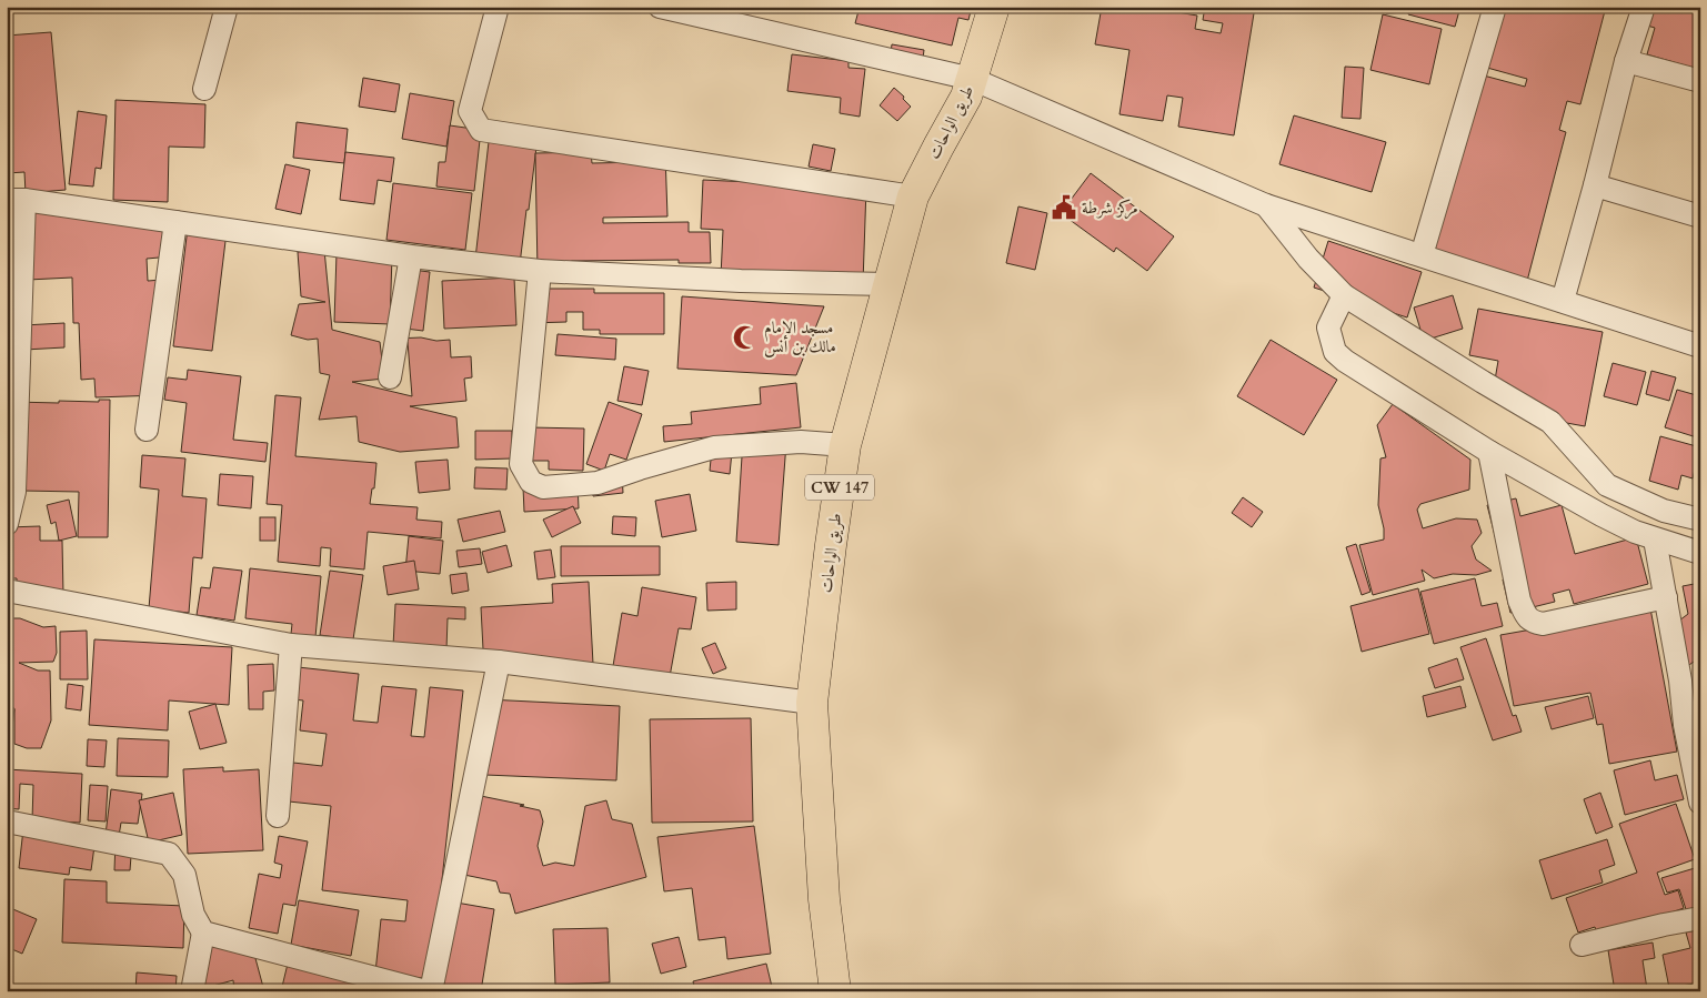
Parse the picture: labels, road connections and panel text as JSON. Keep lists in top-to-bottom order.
{
  "streets": {
    "main road": ["طريق الواحات", "CW 147"]
  },
  "places": {
    "public building": ["مركز شرطة"],
    "mosque": ["مسجد الإمام مالك بن أنس"]
  }
}
